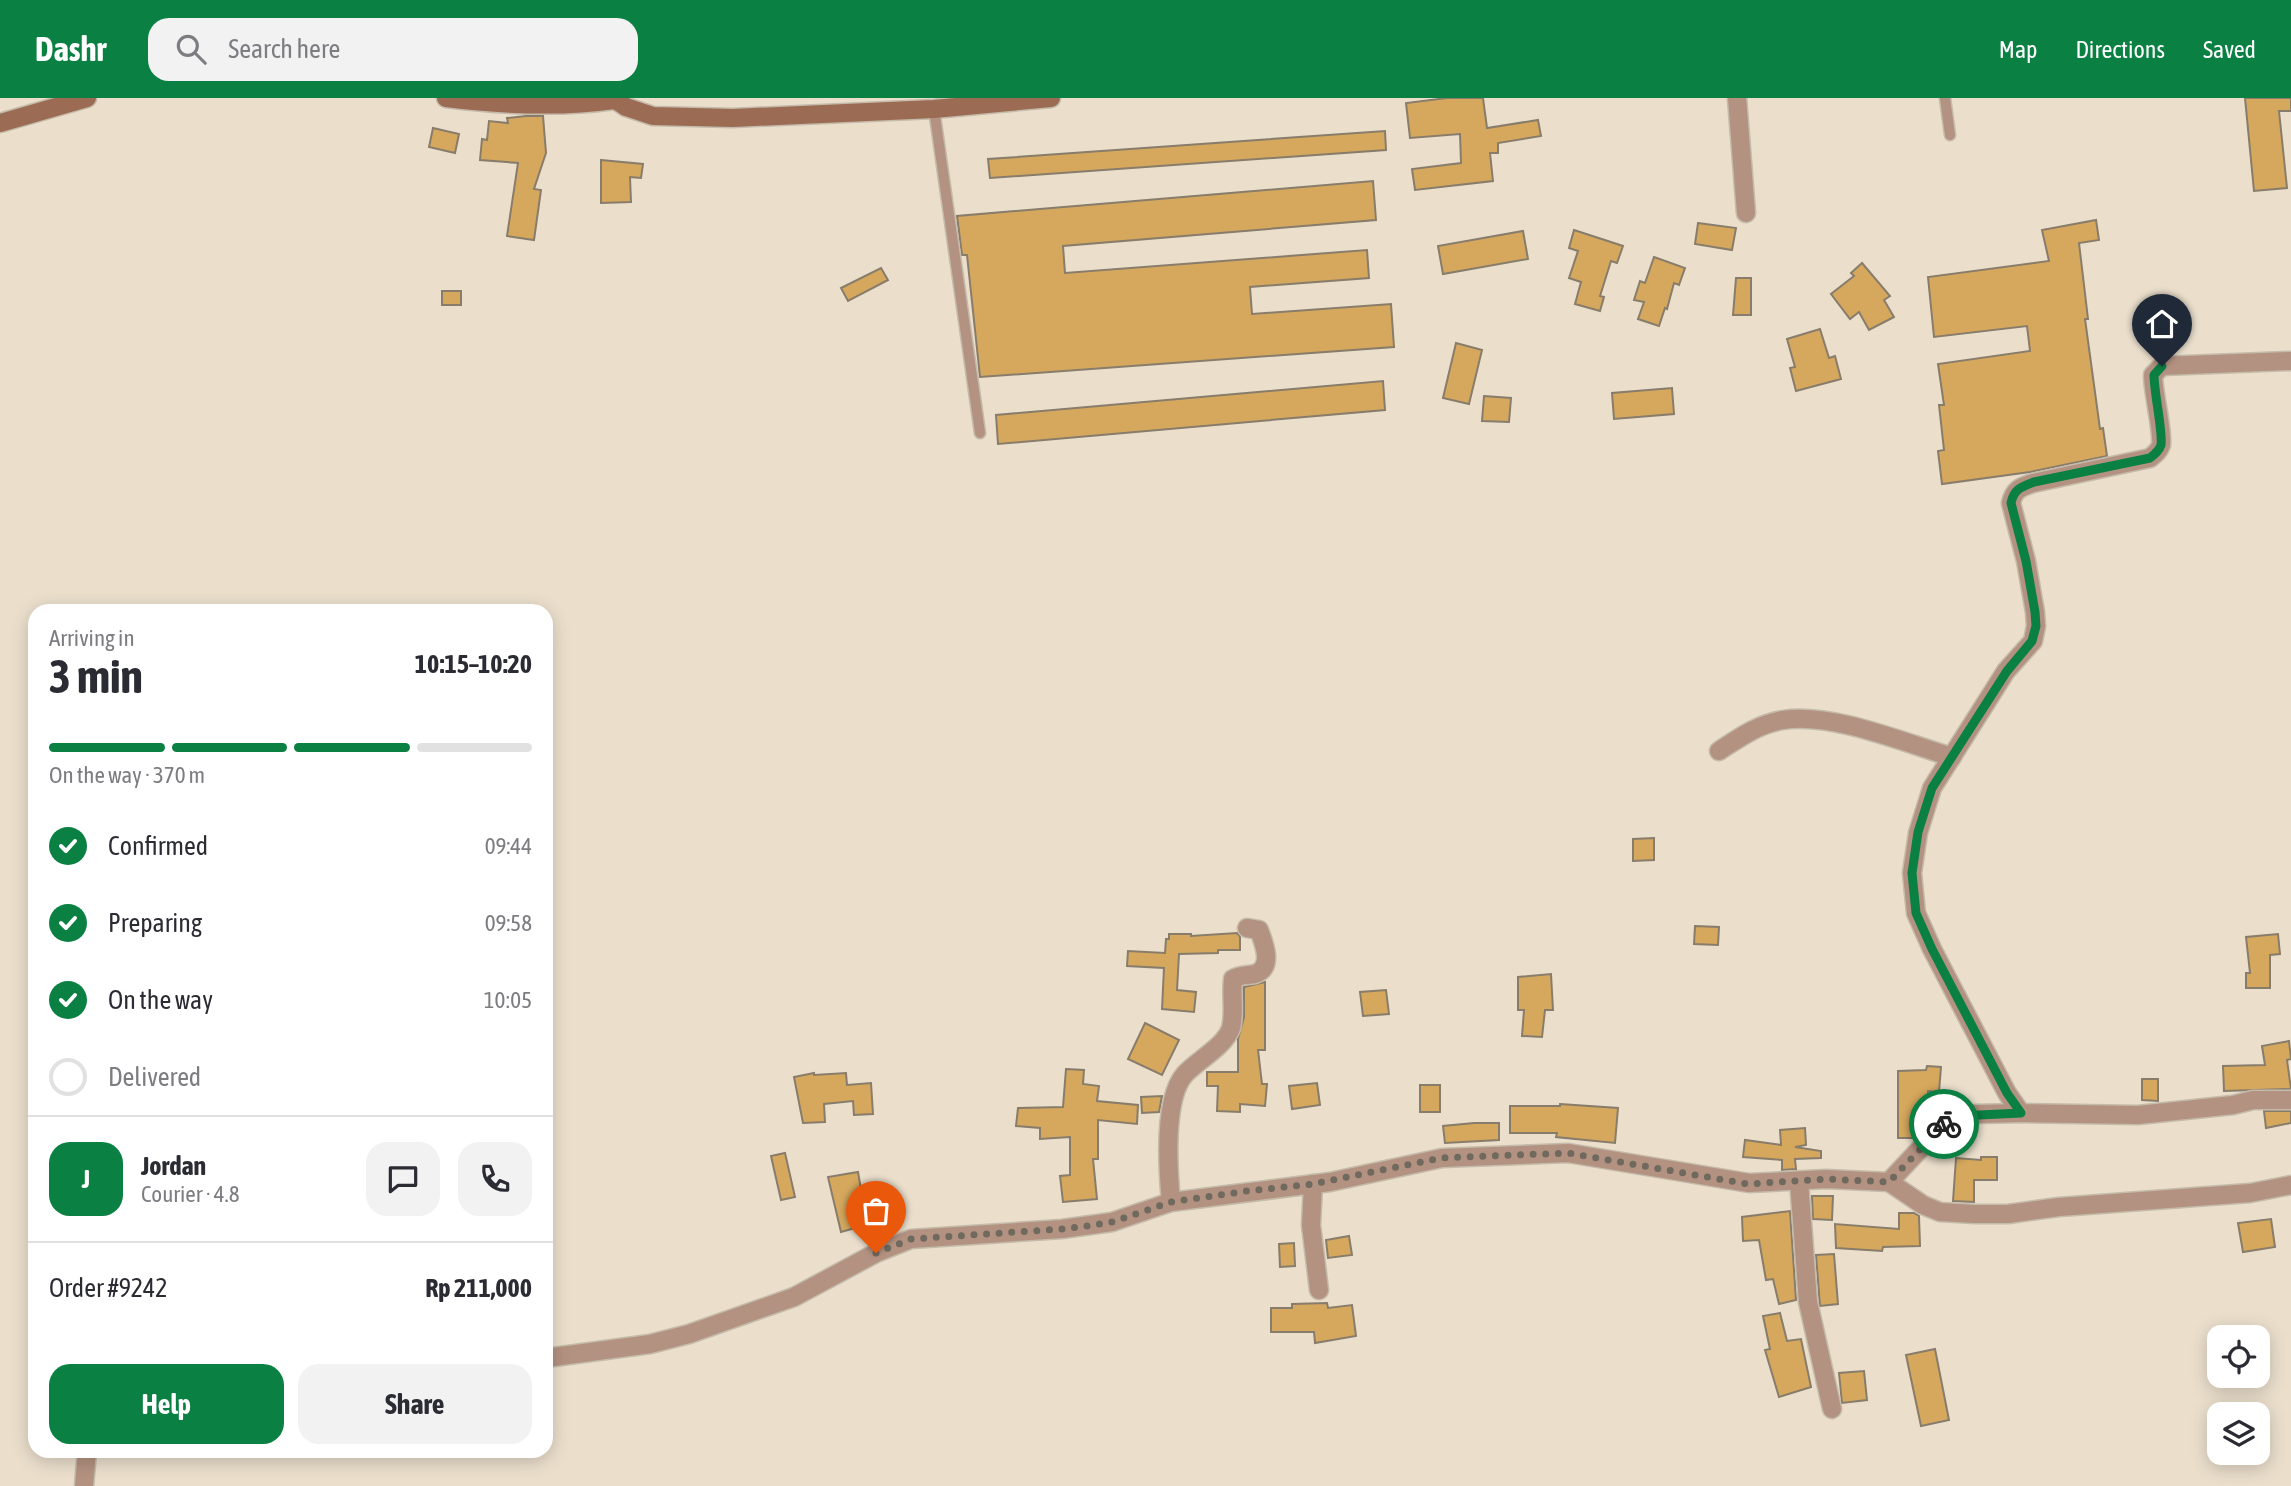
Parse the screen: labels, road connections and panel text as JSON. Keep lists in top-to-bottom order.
{
  "page": {
    "header": "Dashr",
    "search": "Search here",
    "nav": ["Map", "Directions", "Saved"],
    "heading": ["3 min", "Arriving in", "10:15–10:20"],
    "panel": [
      "Jordan",
      "Courier · 4.8",
      "Order #9242",
      "Rp 211,000"
    ],
    "bar": "On the way · 370 m",
    "list": [
      ["Confirmed", "09:44"],
      ["Preparing", "09:58"],
      ["On the way", "10:05"],
      "Delivered"
    ],
    "round": "J",
    "buttons": ["Help", "Share"]
  }
}
